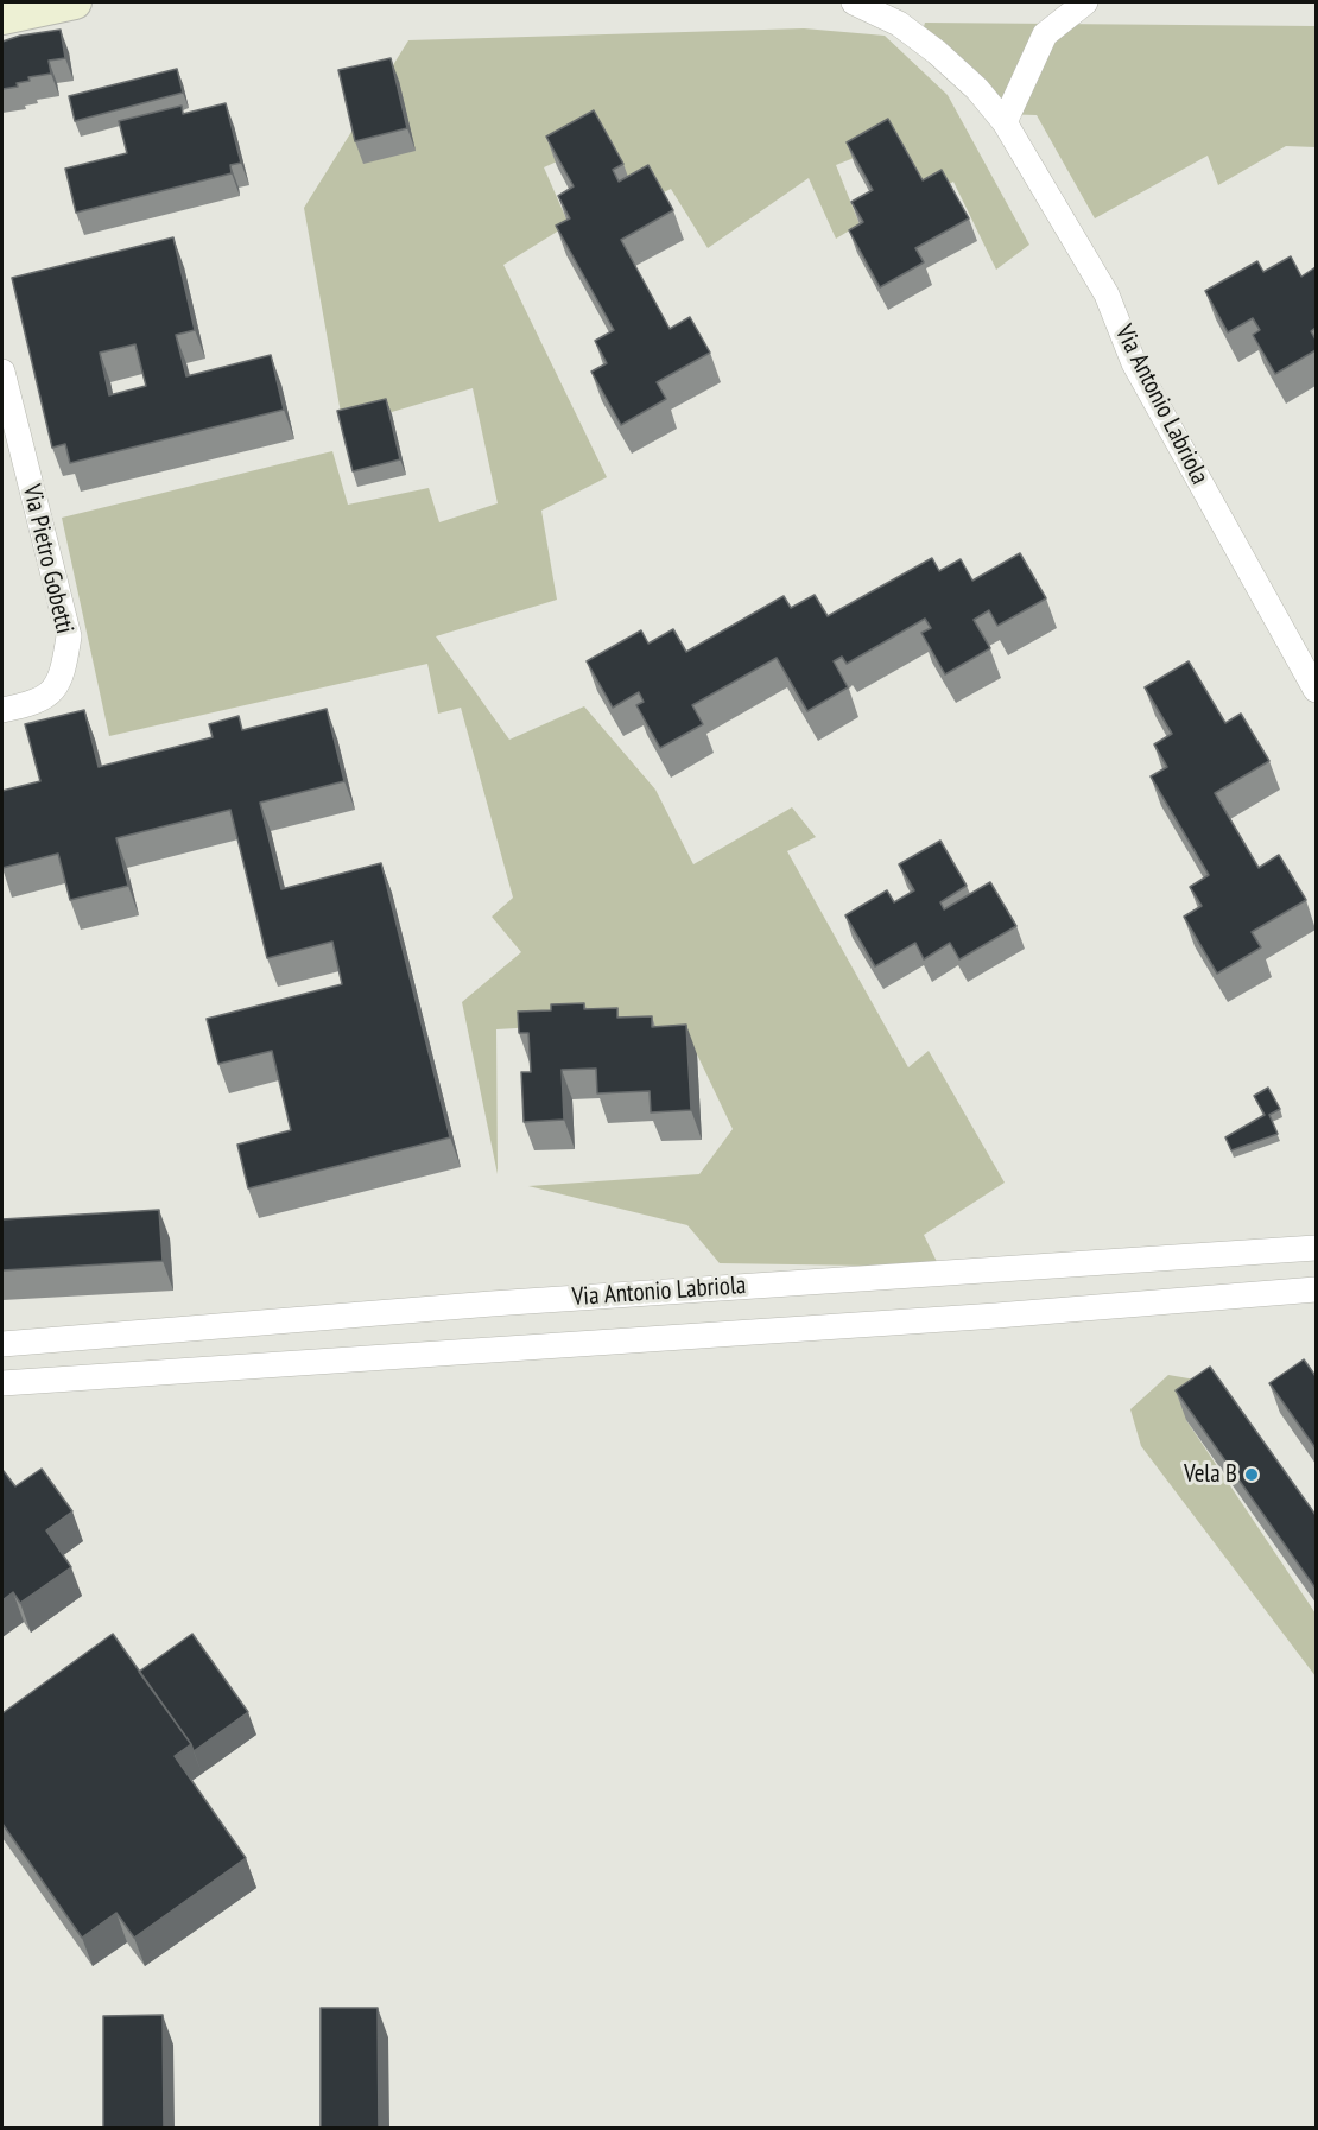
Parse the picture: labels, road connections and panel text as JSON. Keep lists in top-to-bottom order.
{
  "streets": {
    "street": ["Via Antonio Labriola", "Via Pietro Gobetti"]
  },
  "places": ["Vela B"]
}
